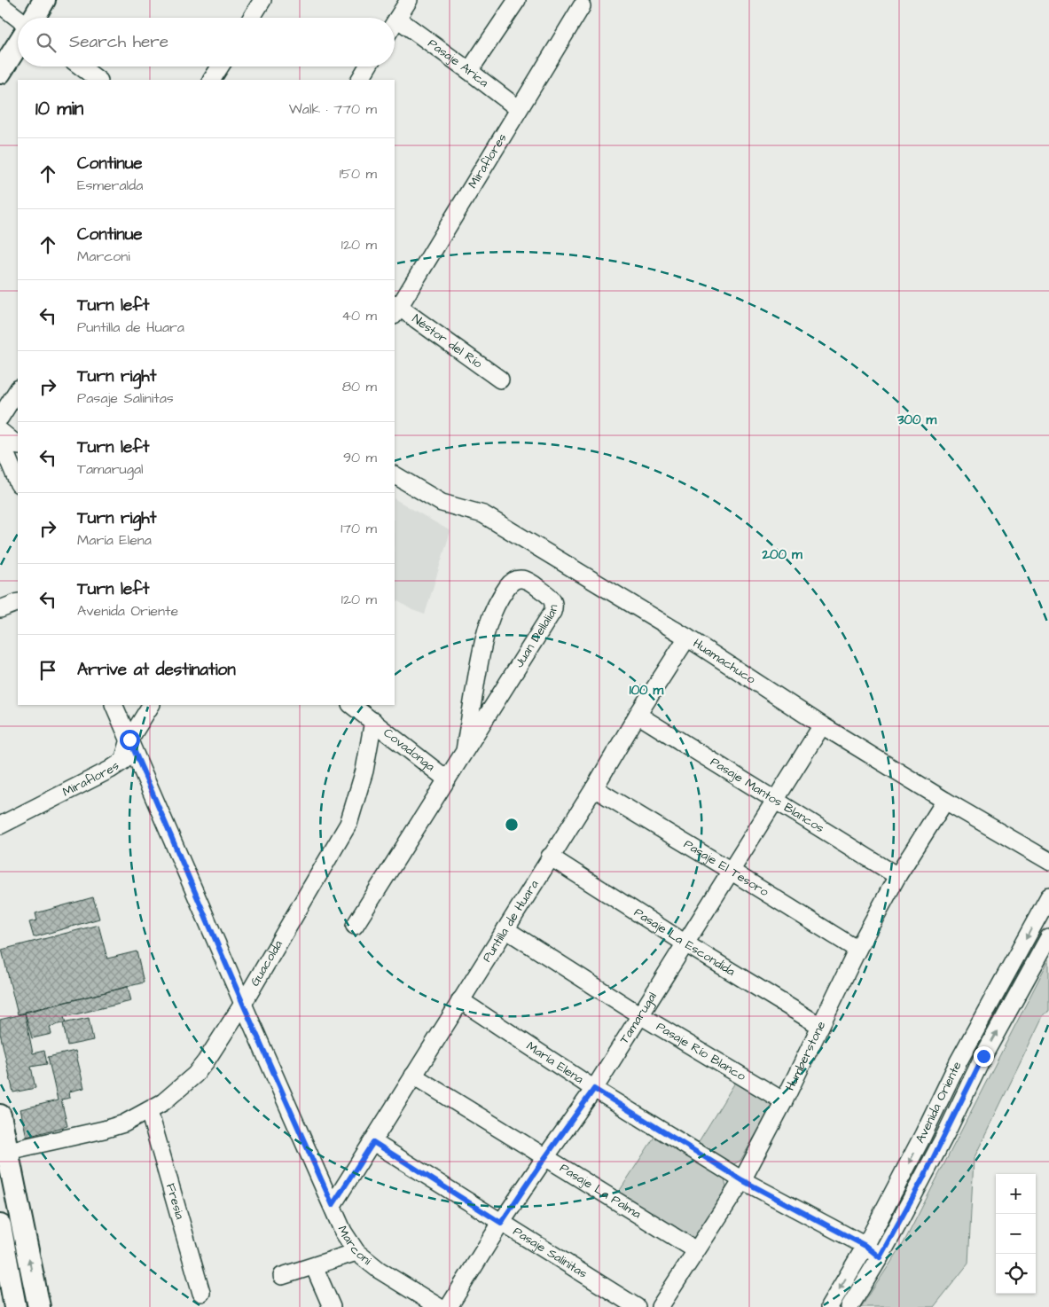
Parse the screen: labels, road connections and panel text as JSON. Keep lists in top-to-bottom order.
{
  "streets": {
    "street": [
      "Pasaje Arica",
      "Miraflores",
      "Néstor del Río",
      "Juan Dellalian",
      "Huamachuco",
      "Covadonga",
      "Pasaje Mantos Blancos",
      "Pasaje El Tesoro",
      "Puntilla de Huara",
      "Pasaje La Escondida",
      "Guacolda",
      "Tamarugal",
      "Pasaje Río Blanco",
      "Humberstone",
      "María Elena",
      "Avenida Oriente",
      "Pasaje La Palma",
      "Fresia",
      "Marconi",
      "Pasaje Salinitas"
    ]
  },
  "crossings": [
    ["Pasaje Arica", "Miraflores"],
    ["Miraflores", "Néstor del Río"],
    ["Miraflores", "Marconi"],
    ["Juan Dellalian", "Covadonga"],
    ["Huamachuco", "Puntilla de Huara"],
    ["Huamachuco", "Tamarugal"],
    ["Huamachuco", "Humberstone"],
    ["Covadonga", "Guacolda"],
    ["Pasaje Mantos Blancos", "Puntilla de Huara"],
    ["Pasaje Mantos Blancos", "Tamarugal"],
    ["Pasaje Mantos Blancos", "Humberstone"],
    ["Pasaje El Tesoro", "Puntilla de Huara"],
    ["Pasaje El Tesoro", "Tamarugal"],
    ["Pasaje El Tesoro", "Humberstone"],
    ["Puntilla de Huara", "Pasaje La Escondida"],
    ["Puntilla de Huara", "Pasaje Río Blanco"],
    ["Puntilla de Huara", "María Elena"],
    ["Puntilla de Huara", "Pasaje La Palma"],
    ["Puntilla de Huara", "Marconi"],
    ["Puntilla de Huara", "Pasaje Salinitas"],
    ["Pasaje La Escondida", "Tamarugal"],
    ["Pasaje La Escondida", "Humberstone"],
    ["Guacolda", "Fresia"],
    ["Guacolda", "Marconi"],
    ["Tamarugal", "Pasaje Río Blanco"],
    ["Tamarugal", "María Elena"],
    ["Tamarugal", "Pasaje La Palma"],
    ["Tamarugal", "Pasaje Salinitas"],
    ["Pasaje Río Blanco", "Humberstone"],
    ["Humberstone", "María Elena"],
    ["Humberstone", "Pasaje La Palma"],
    ["María Elena", "Avenida Oriente"]
  ],
  "page": {
    "search": "Search here",
    "heading": ["10 min", "Walk · 770 m"],
    "list": [
      ["Continue", "Esmeralda", "150 m"],
      ["Continue", "Marconi", "120 m"],
      ["Turn left", "Puntilla de Huara", "40 m"],
      ["Turn right", "Pasaje Salinitas", "80 m"],
      ["Turn left", "Tamarugal", "90 m"],
      ["Turn right", "María Elena", "170 m"],
      ["Turn left", "Avenida Oriente", "120 m"],
      "Arrive at destination"
    ],
    "map_buttons": ["+", "−"]
  },
  "rings": ["300 m", "200 m", "100 m"]
}
